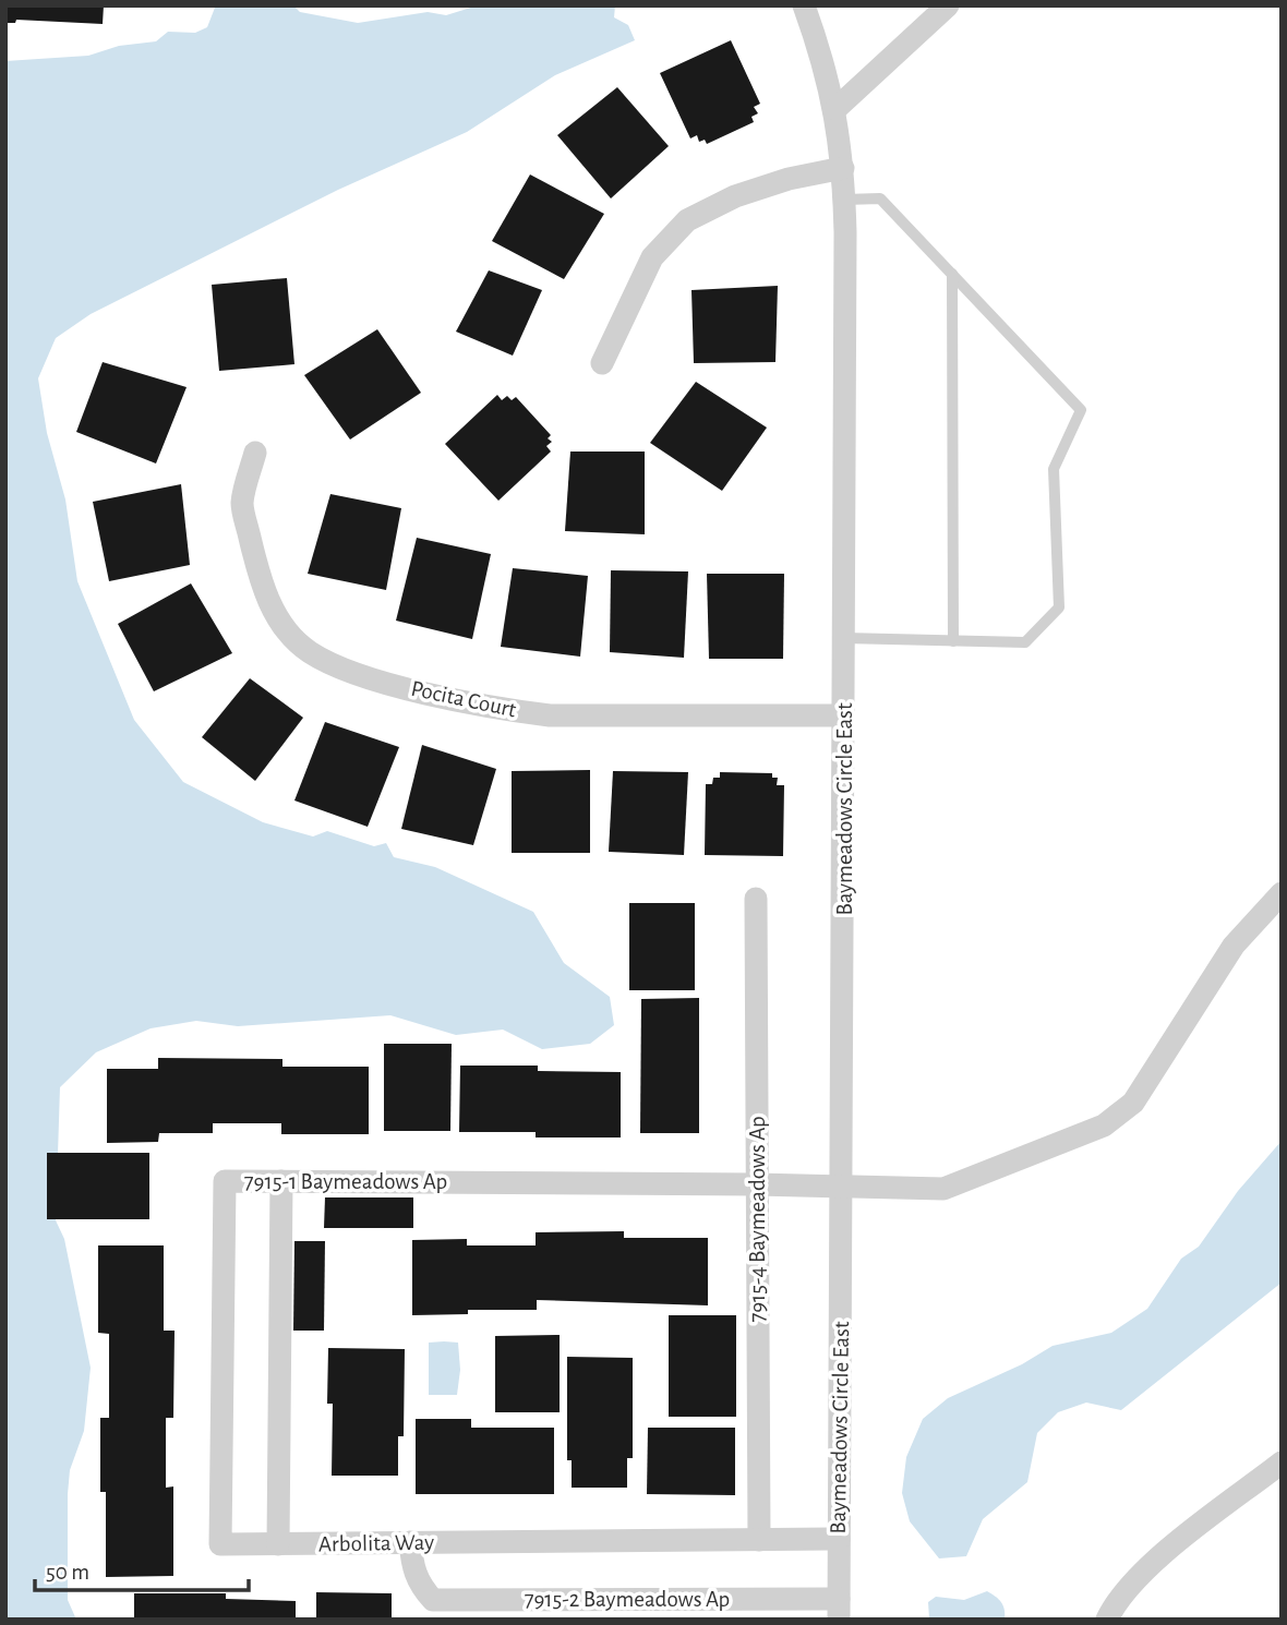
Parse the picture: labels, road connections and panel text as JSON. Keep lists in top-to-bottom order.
{
  "streets": {
    "street": [
      "Pocita Court",
      "Baymeadows Circle East",
      "7915-1 Baymeadows Ap",
      "7915-4 Baymeadows Ap",
      "Arbolita Way",
      "7915-2 Baymeadows Ap"
    ]
  },
  "crossings": [
    ["Pocita Court", "Baymeadows Circle East"],
    ["Baymeadows Circle East", "7915-1 Baymeadows Ap"],
    ["Baymeadows Circle East", "Arbolita Way"],
    ["Baymeadows Circle East", "7915-2 Baymeadows Ap"],
    ["7915-1 Baymeadows Ap", "7915-4 Baymeadows Ap"],
    ["7915-1 Baymeadows Ap", "Arbolita Way"],
    ["7915-4 Baymeadows Ap", "Arbolita Way"],
    ["Arbolita Way", "7915-2 Baymeadows Ap"]
  ],
  "scale_bar": "50 m"
}
